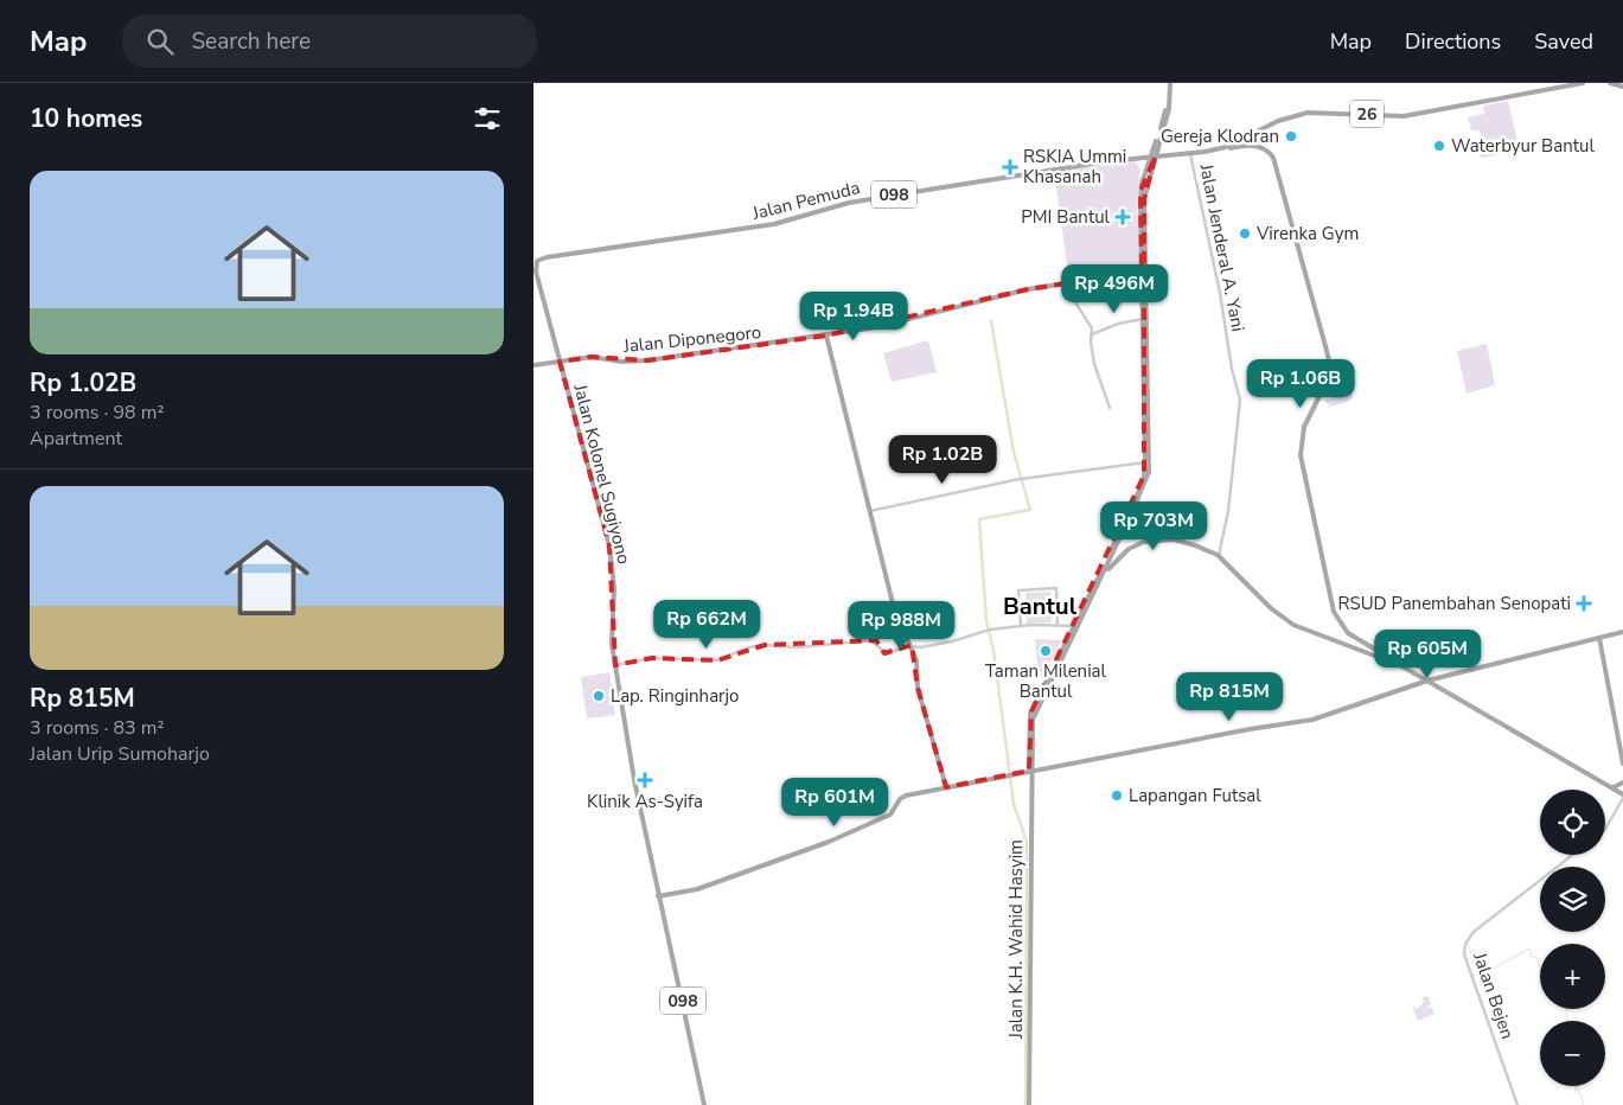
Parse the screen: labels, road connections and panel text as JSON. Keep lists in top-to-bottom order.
{
  "streets": {
    "main road": [
      "26",
      "098",
      "Jalan Pemuda",
      "Jalan Diponegoro",
      "Jalan Kolonel Sugiyono",
      "Jalan K.H. Wahid Hasyim"
    ],
    "street": ["Jalan Jenderal A. Yani", "Jalan Bejen"]
  },
  "crossings": [
    ["26", "Jalan Pemuda"],
    ["26", "Jalan Jenderal A. Yani"],
    ["098", "Jalan Kolonel Sugiyono"],
    ["Jalan Pemuda", "Jalan Diponegoro"],
    ["Jalan Pemuda", "Jalan Kolonel Sugiyono"],
    ["Jalan Diponegoro", "Jalan Kolonel Sugiyono"]
  ],
  "districts": ["Bantul"],
  "places": {
    "other": [
      "Gereja Klodran",
      "Waterbyur Bantul",
      "Virenka Gym",
      "Taman Milenial Bantul",
      "Lap. Ringinharjo",
      "Lapangan Futsal"
    ],
    "health": [
      "RSKIA Ummi Khasanah",
      "PMI Bantul",
      "RSUD Panembahan Senopati",
      "Klinik As-Syifa"
    ]
  },
  "page": {
    "header": "Map",
    "search": "Search here",
    "nav": ["Map", "Directions", "Saved"],
    "heading": "10 homes",
    "list": [
      {
        "name": "Rp 1.02B",
        "note": "3 rooms · 98 m² · Apartment"
      },
      {
        "name": "Rp 815M",
        "note": "3 rooms · 83 m² · Jalan Urip Sumoharjo"
      }
    ],
    "price": [
      "Rp 496M",
      "Rp 1.94B",
      "Rp 1.06B",
      "Rp 1.02B",
      "Rp 703M",
      "Rp 662M",
      "Rp 988M",
      "Rp 605M",
      "Rp 815M",
      "Rp 601M"
    ],
    "map_buttons": ["+", "−"]
  }
}
